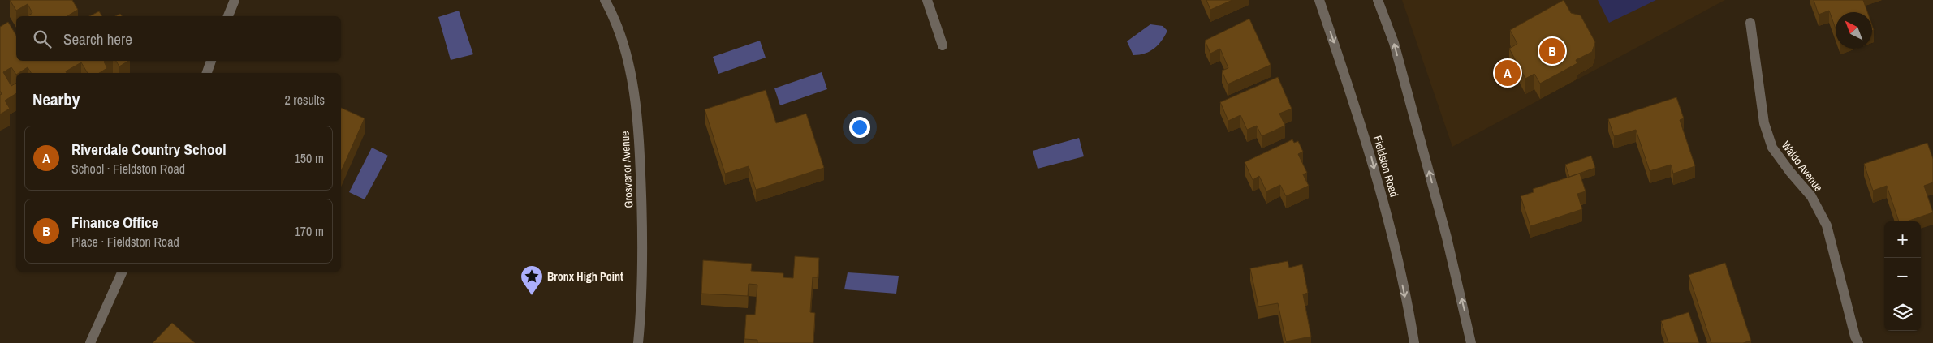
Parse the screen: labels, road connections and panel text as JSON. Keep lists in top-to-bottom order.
{
  "streets": {
    "street": ["Fieldston Road", "Waldo Avenue", "Grosvenor Avenue"]
  },
  "places": {
    "place": ["Bronx High Point"]
  },
  "north": "top left",
  "page": {
    "search": "Search here",
    "pins": ["B", "A"],
    "heading": ["Nearby", "2 results"],
    "list": [
      {
        "mark": "A",
        "name": "Riverdale Country School",
        "note": "School · Fieldston Road",
        "value": "150 m"
      },
      {
        "mark": "B",
        "name": "Finance Office",
        "note": "Place · Fieldston Road",
        "value": "170 m"
      }
    ],
    "map_buttons": ["+", "−"]
  }
}
